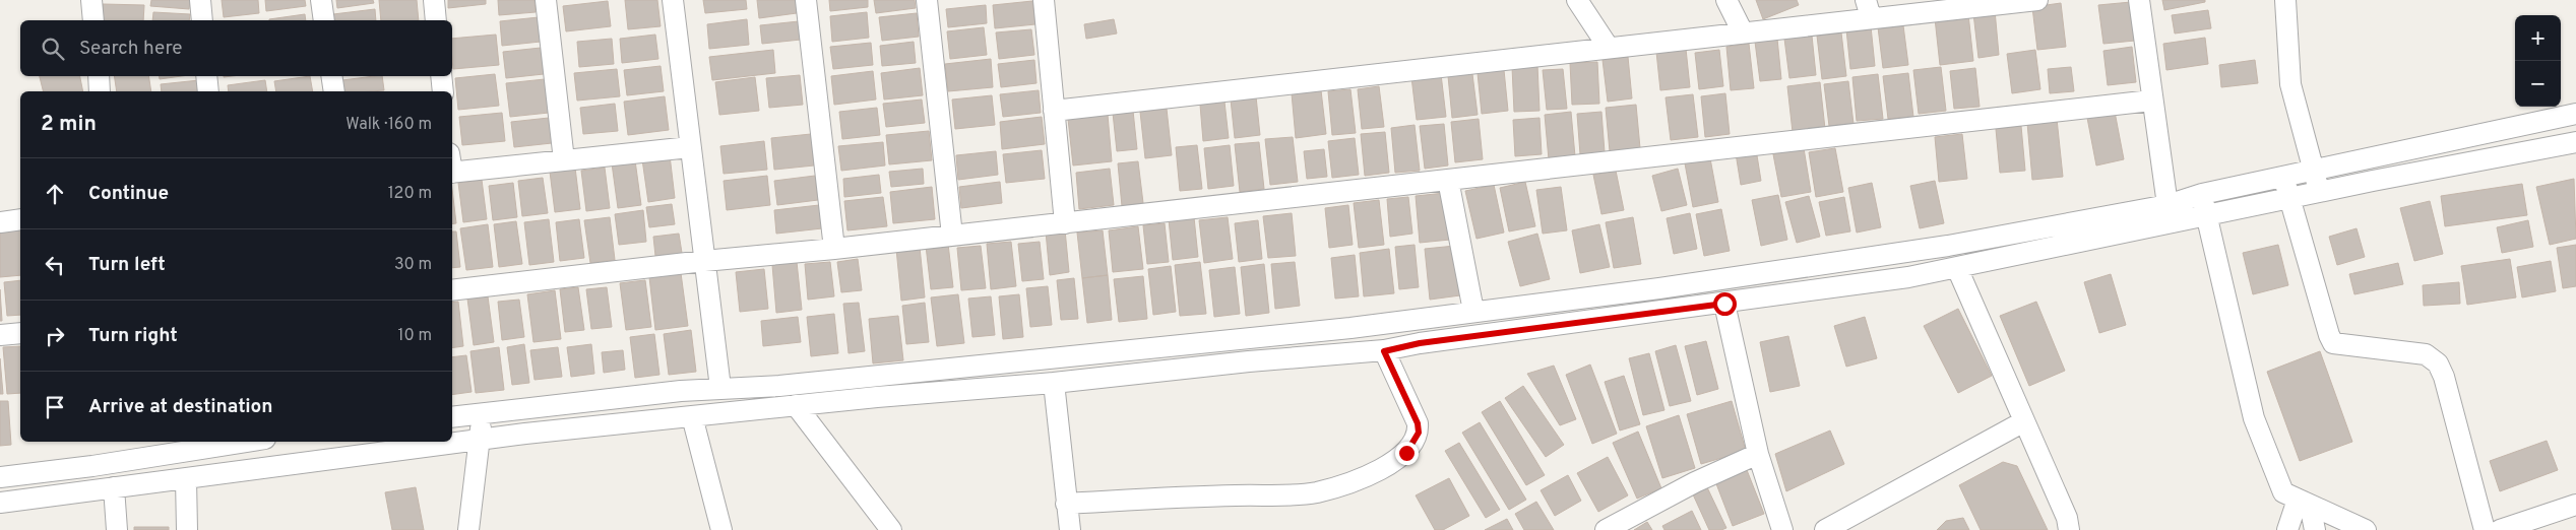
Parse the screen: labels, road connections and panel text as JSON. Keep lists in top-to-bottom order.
{
  "page": {
    "map_buttons": ["+", "−"],
    "search": "Search here",
    "heading": ["2 min", "Walk · 160 m"],
    "list": [
      ["Continue", "120 m"],
      ["Turn left", "30 m"],
      ["Turn right", "10 m"],
      "Arrive at destination"
    ]
  }
}
